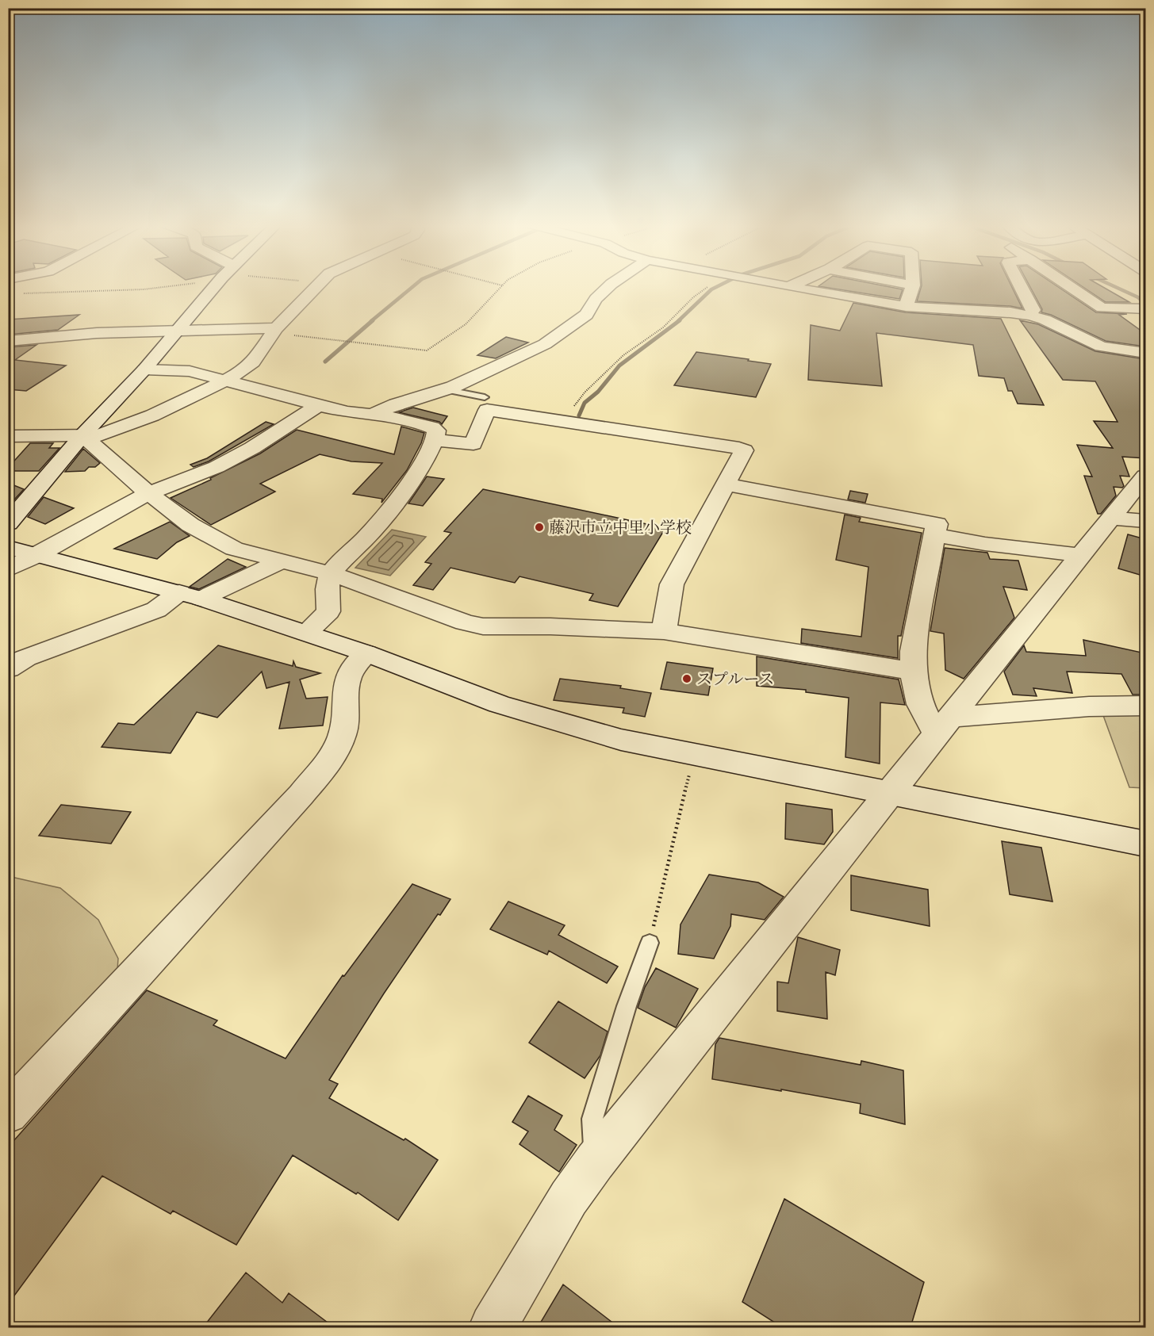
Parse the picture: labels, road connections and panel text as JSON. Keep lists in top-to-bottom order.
{
  "places": ["藤沢市立中里小学校", "スプルース"]
}
